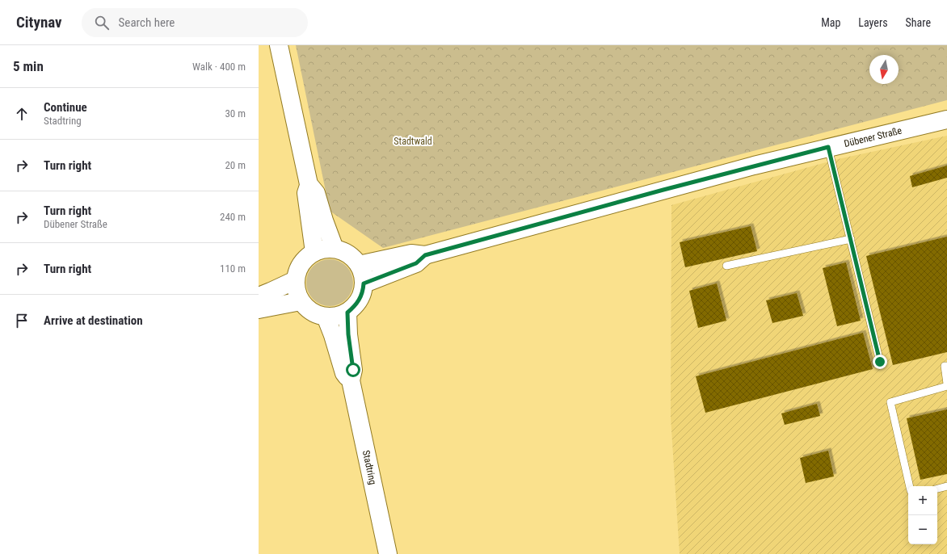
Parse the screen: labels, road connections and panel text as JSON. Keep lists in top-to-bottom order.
{
  "streets": {
    "main road": ["Dübener Straße", "Stadtring"]
  },
  "crossings": [
    ["Dübener Straße", "Stadtring"]
  ],
  "parks": ["Stadtwald"],
  "north": "bottom",
  "page": {
    "header": "Citynav",
    "search": "Search here",
    "nav": ["Map", "Layers", "Share"],
    "heading": ["5 min", "Walk · 400 m"],
    "list": [
      ["Continue", "Stadtring", "30 m"],
      ["Turn right", "20 m"],
      ["Turn right", "Dübener Straße", "240 m"],
      ["Turn right", "110 m"],
      "Arrive at destination"
    ],
    "map_buttons": ["+", "−"]
  }
}
